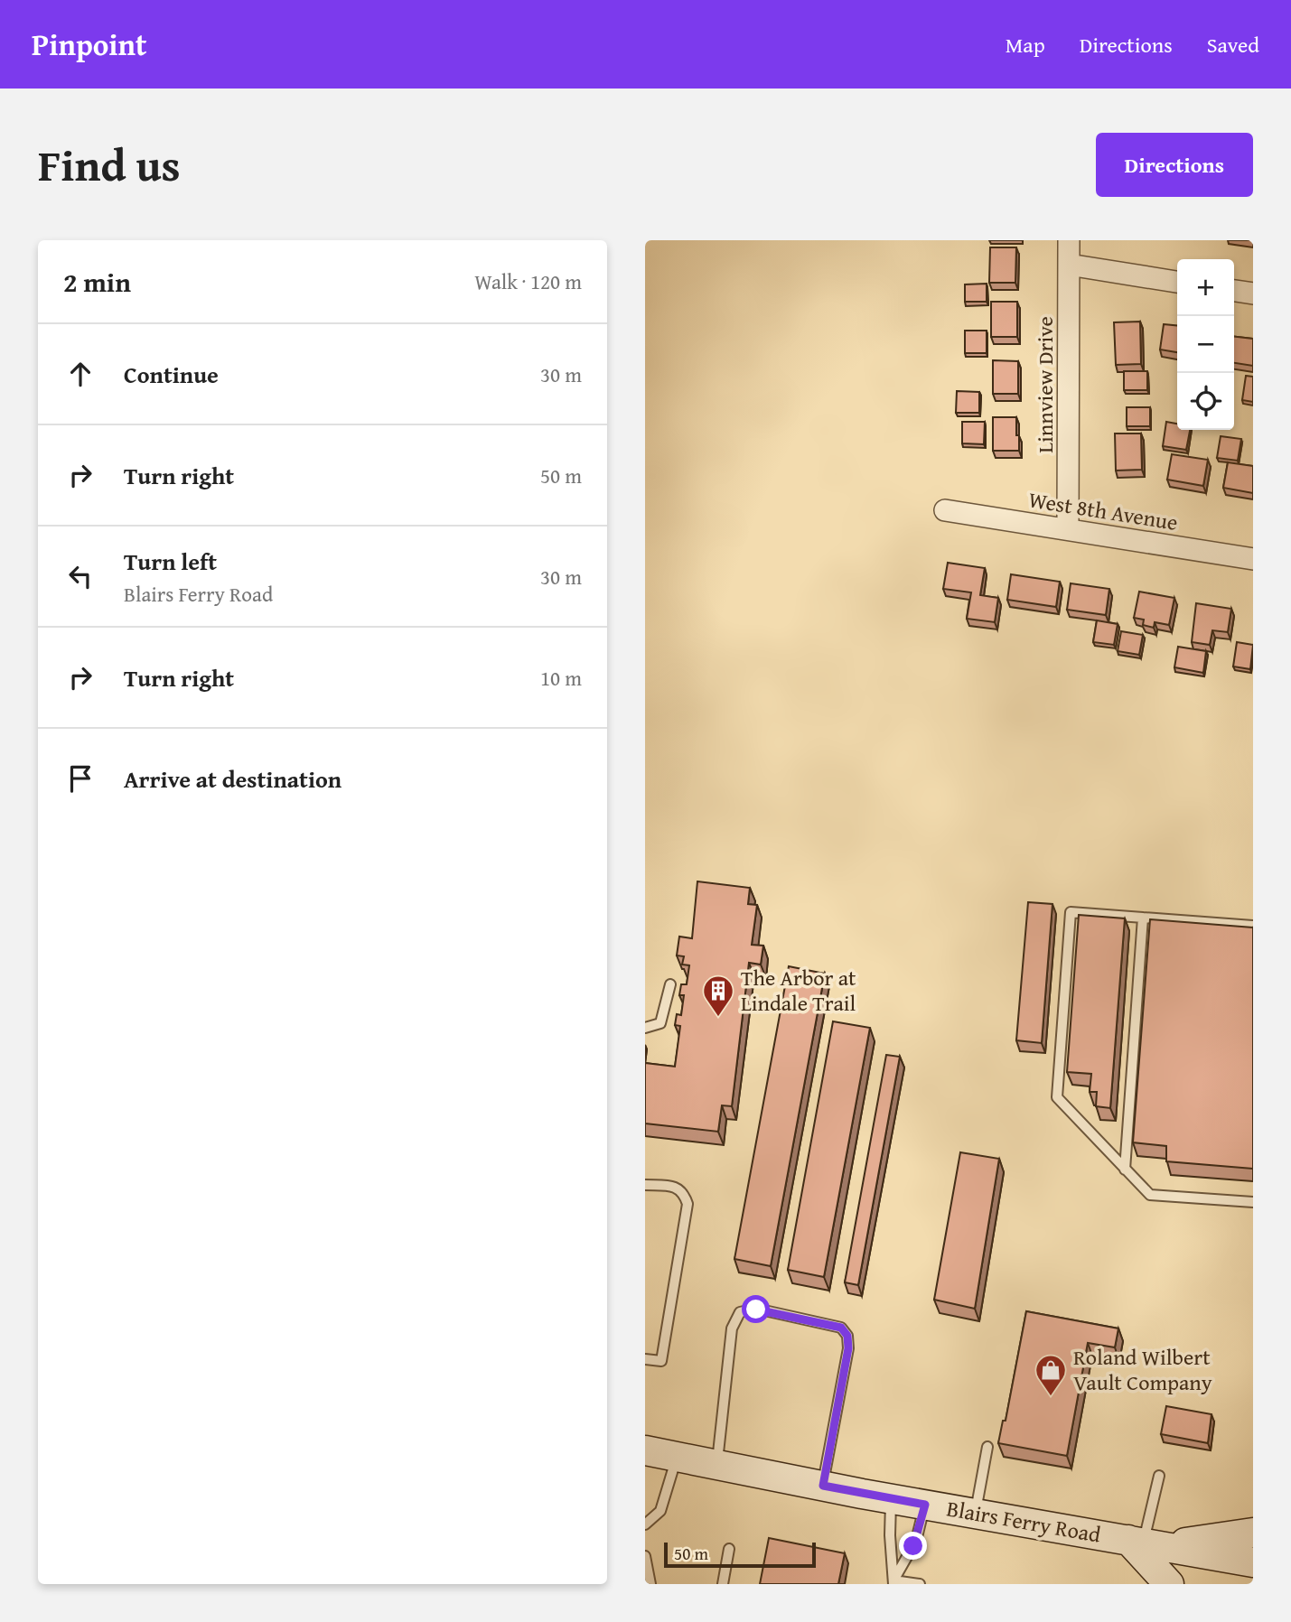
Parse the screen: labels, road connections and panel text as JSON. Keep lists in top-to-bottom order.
{
  "streets": {
    "main road": ["Blairs Ferry Road"],
    "street": ["Linnview Drive", "West 8th Avenue"]
  },
  "crossings": [
    ["Linnview Drive", "West 8th Avenue"]
  ],
  "places": {
    "building": ["The Arbor at Lindale Trail"],
    "shop": ["Roland Wilbert Vault Company"]
  },
  "scale_bar": "50 m",
  "page": {
    "header": "Pinpoint",
    "nav": ["Map", "Directions", "Saved"],
    "title": "Find us",
    "buttons": "Directions",
    "heading": ["2 min", "Walk · 120 m"],
    "map_buttons": ["+", "−"],
    "list": [
      ["Continue", "30 m"],
      ["Turn right", "50 m"],
      ["Turn left", "Blairs Ferry Road", "30 m"],
      ["Turn right", "10 m"],
      "Arrive at destination"
    ],
    "scale": "50 m"
  }
}
